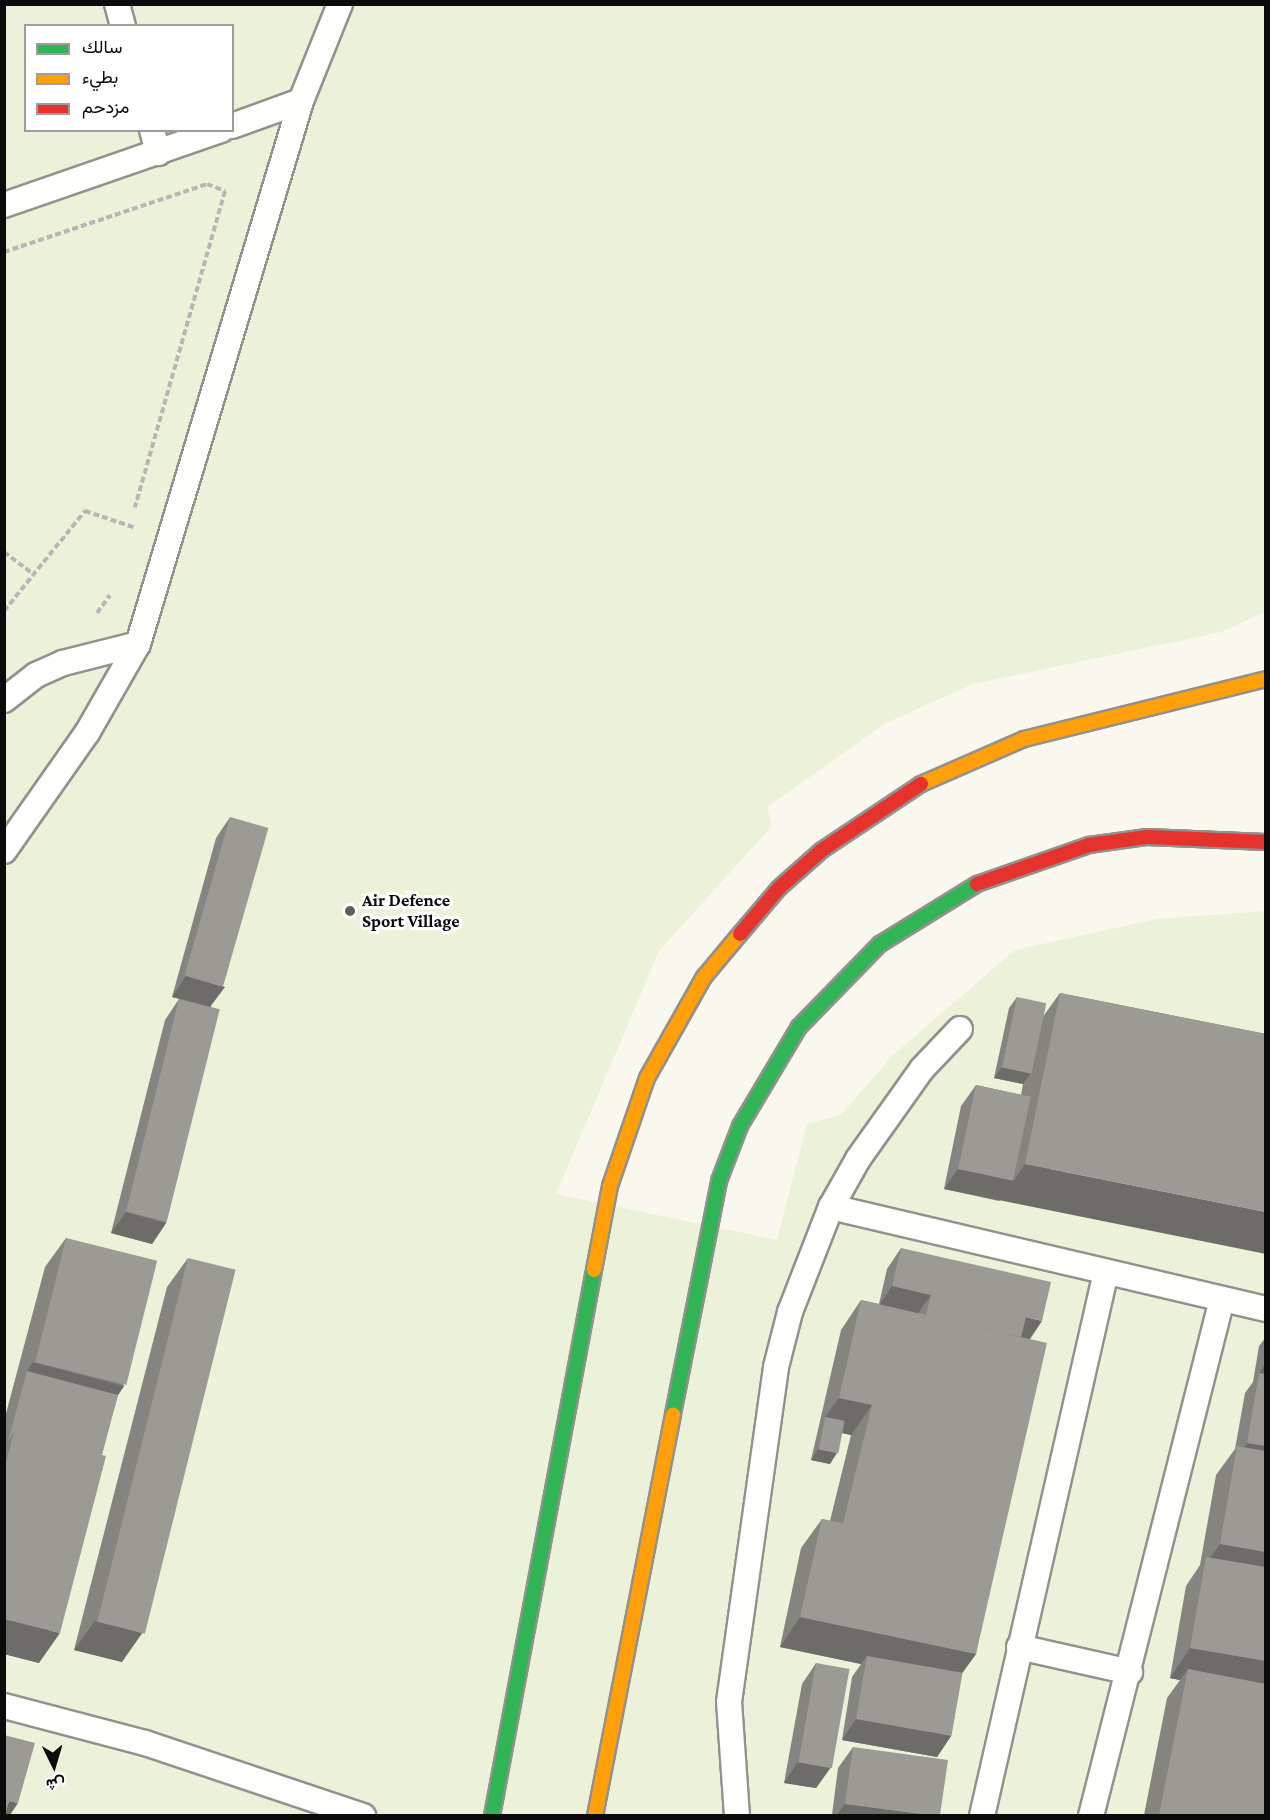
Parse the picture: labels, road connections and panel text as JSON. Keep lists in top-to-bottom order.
{
  "places": ["Air Defence Sport Village"],
  "legend": ["سالك", "بطيء", "مزدحم"],
  "north": "bottom"
}
